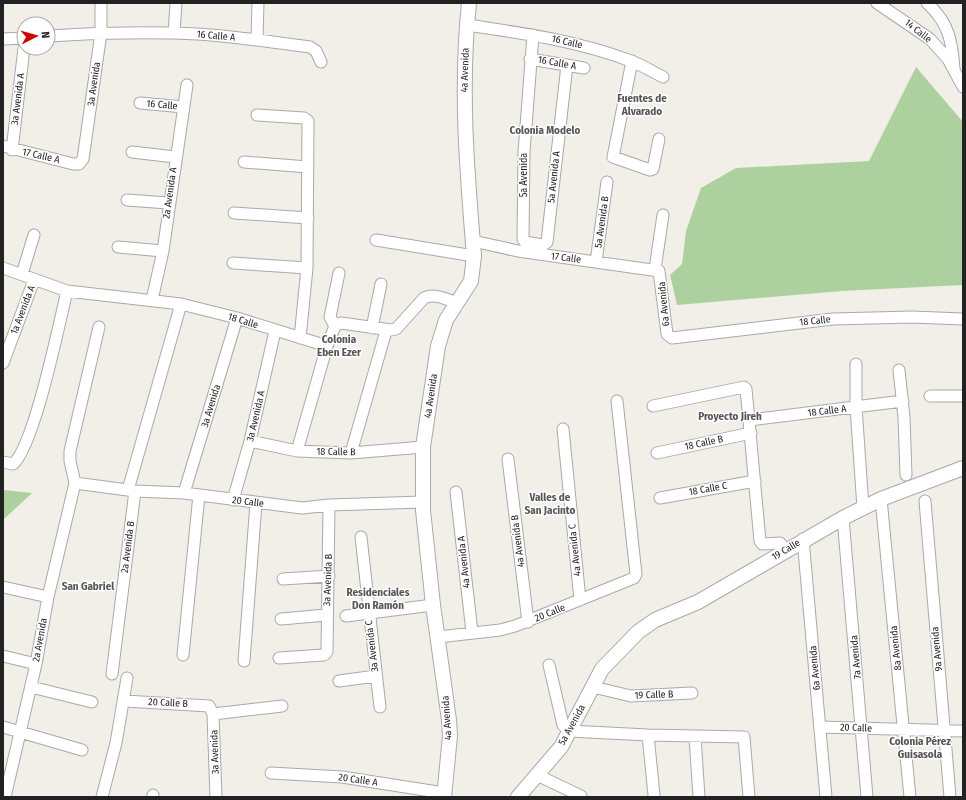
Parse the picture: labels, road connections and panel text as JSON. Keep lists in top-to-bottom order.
{
  "streets": {
    "street": [
      "14 Calle",
      "16 Calle A",
      "16 Calle",
      "4a Avenida",
      "3a Avenida",
      "3a Avenida A",
      "17 Calle A",
      "5a Avenida",
      "5a Avenida A",
      "2a Avenida A",
      "5a Avenida B",
      "17 Calle",
      "6a Avenida",
      "1a Avenida A",
      "18 Calle",
      "18 Calle A",
      "18 Calle B",
      "18 Calle C",
      "20 Calle",
      "4a Avenida B",
      "2a Avenida B",
      "4a Avenida C",
      "19 Calle",
      "4a Avenida A",
      "3a Avenida B",
      "2a Avenida",
      "3a Avenida C",
      "8a Avenida",
      "9a Avenida",
      "7a Avenida",
      "19 Calle B",
      "20 Calle B",
      "20 Calle A"
    ]
  },
  "crossings": [
    ["16 Calle A", "3a Avenida"],
    ["16 Calle A", "5a Avenida"],
    ["16 Calle A", "5a Avenida A"],
    ["16 Calle", "4a Avenida"],
    ["16 Calle", "5a Avenida"],
    ["16 Calle", "2a Avenida A"],
    ["4a Avenida", "17 Calle"],
    ["4a Avenida", "18 Calle B"],
    ["4a Avenida", "20 Calle"],
    ["4a Avenida", "20 Calle A"],
    ["3a Avenida", "17 Calle A"],
    ["3a Avenida", "18 Calle"],
    ["3a Avenida", "20 Calle"],
    ["3a Avenida", "20 Calle B"],
    ["3a Avenida A", "17 Calle A"],
    ["3a Avenida A", "18 Calle"],
    ["3a Avenida A", "18 Calle B"],
    ["3a Avenida A", "20 Calle"],
    ["5a Avenida", "5a Avenida A"],
    ["5a Avenida", "19 Calle"],
    ["5a Avenida", "19 Calle B"],
    ["2a Avenida A", "18 Calle"],
    ["5a Avenida B", "17 Calle"],
    ["17 Calle", "6a Avenida"],
    ["6a Avenida", "18 Calle"],
    ["6a Avenida", "20 Calle"],
    ["6a Avenida", "19 Calle"],
    ["1a Avenida A", "18 Calle"],
    ["18 Calle", "2a Avenida B"],
    ["20 Calle", "4a Avenida B"],
    ["20 Calle", "2a Avenida B"],
    ["20 Calle", "4a Avenida C"],
    ["20 Calle", "4a Avenida A"],
    ["20 Calle", "3a Avenida B"],
    ["20 Calle", "2a Avenida"],
    ["20 Calle", "8a Avenida"],
    ["20 Calle", "9a Avenida"],
    ["20 Calle", "7a Avenida"],
    ["19 Calle", "8a Avenida"],
    ["19 Calle", "7a Avenida"]
  ],
  "districts": [
    "Fuentes de Alvarado",
    "Colonia Modelo",
    "Colonia Eben Ezer",
    "Proyecto Jireh",
    "Valles de San Jacinto",
    "San Gabriel",
    "Residenciales Don Ramón",
    "Colonia Pérez Guisasola"
  ],
  "north": "right"
}
